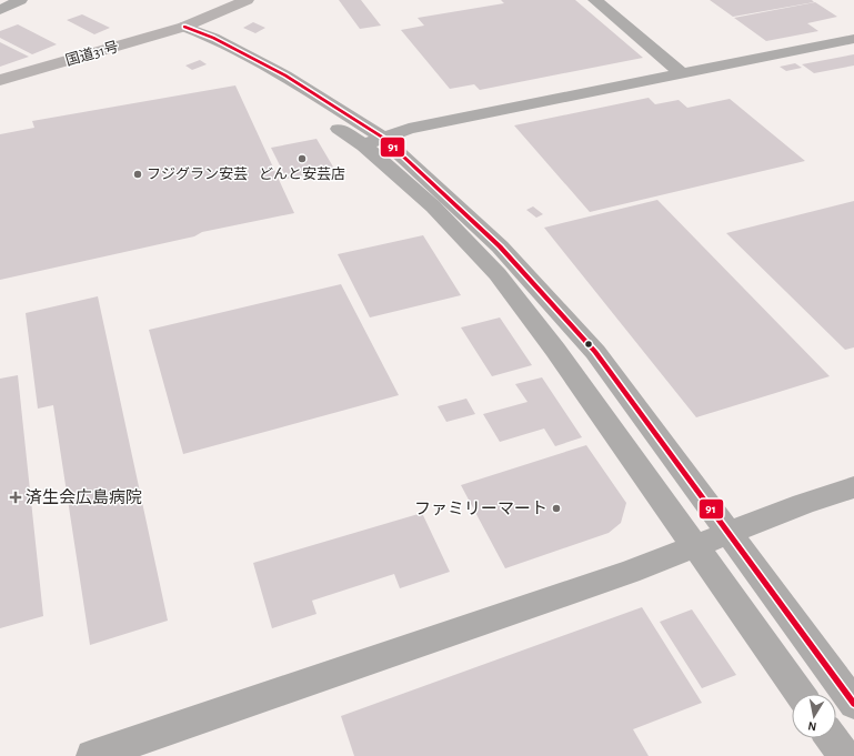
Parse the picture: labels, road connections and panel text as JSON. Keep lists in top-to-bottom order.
{
  "streets": {
    "highway": ["国道31号"]
  },
  "places": {
    "other": ["どんと安芸店", "フジグラン安芸", "ファミリーマート"],
    "health": ["済生会広島病院"]
  },
  "lines": ["transit line 91"],
  "north": "bottom"
}
